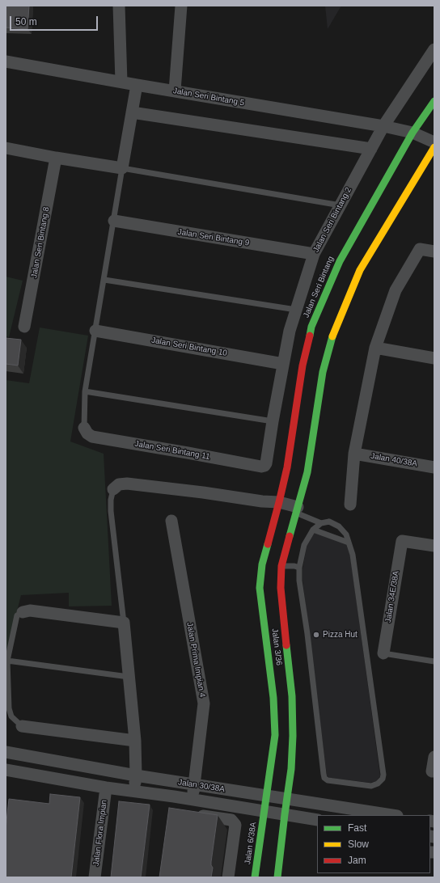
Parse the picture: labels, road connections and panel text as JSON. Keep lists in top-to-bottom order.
{
  "streets": {
    "street": [
      "Jalan Seri Bintang 5",
      "Jalan Seri Bintang 2",
      "Jalan Seri Bintang 9",
      "Jalan Seri Bintang 8",
      "Jalan Seri Bintang",
      "Jalan Seri Bintang 10",
      "Jalan Seri Bintang 11",
      "Jalan 40/38A",
      "Jalan 34E/38A",
      "Jalan 3/36",
      "Jalan Prima Impian 4",
      "Jalan 30/38A",
      "Jalan Flora Impian",
      "Jalan 6/38A"
    ]
  },
  "crossings": [
    ["Jalan Seri Bintang 5", "Jalan Seri Bintang 2"],
    ["Jalan Seri Bintang 5", "Jalan Seri Bintang"],
    ["Jalan Seri Bintang 2", "Jalan Seri Bintang 9"],
    ["Jalan Seri Bintang 2", "Jalan Seri Bintang 10"],
    ["Jalan Seri Bintang 2", "Jalan Seri Bintang 11"],
    ["Jalan Seri Bintang", "Jalan 3/36"],
    ["Jalan 3/36", "Jalan 30/38A"],
    ["Jalan 3/36", "Jalan 6/38A"],
    ["Jalan Prima Impian 4", "Jalan 30/38A"],
    ["Jalan 30/38A", "Jalan Flora Impian"],
    ["Jalan 30/38A", "Jalan 6/38A"]
  ],
  "places": ["Pizza Hut"],
  "legend": ["Fast", "Slow", "Jam"],
  "scale_bar": "50 m"
}
